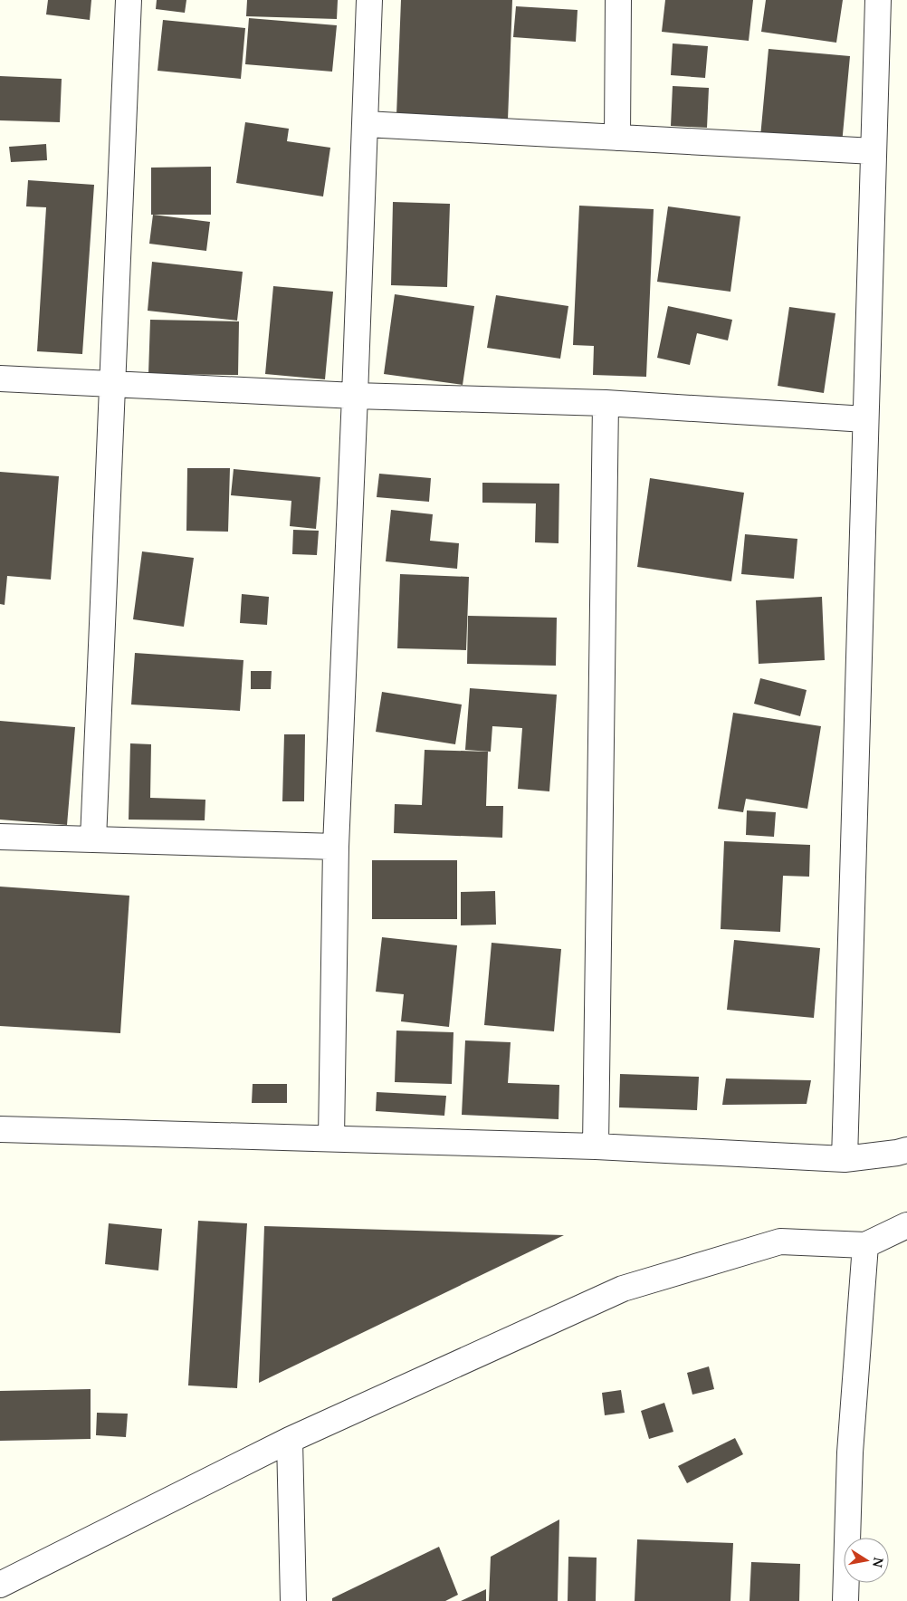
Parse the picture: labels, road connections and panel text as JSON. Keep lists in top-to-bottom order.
{
  "north": "right"
}
